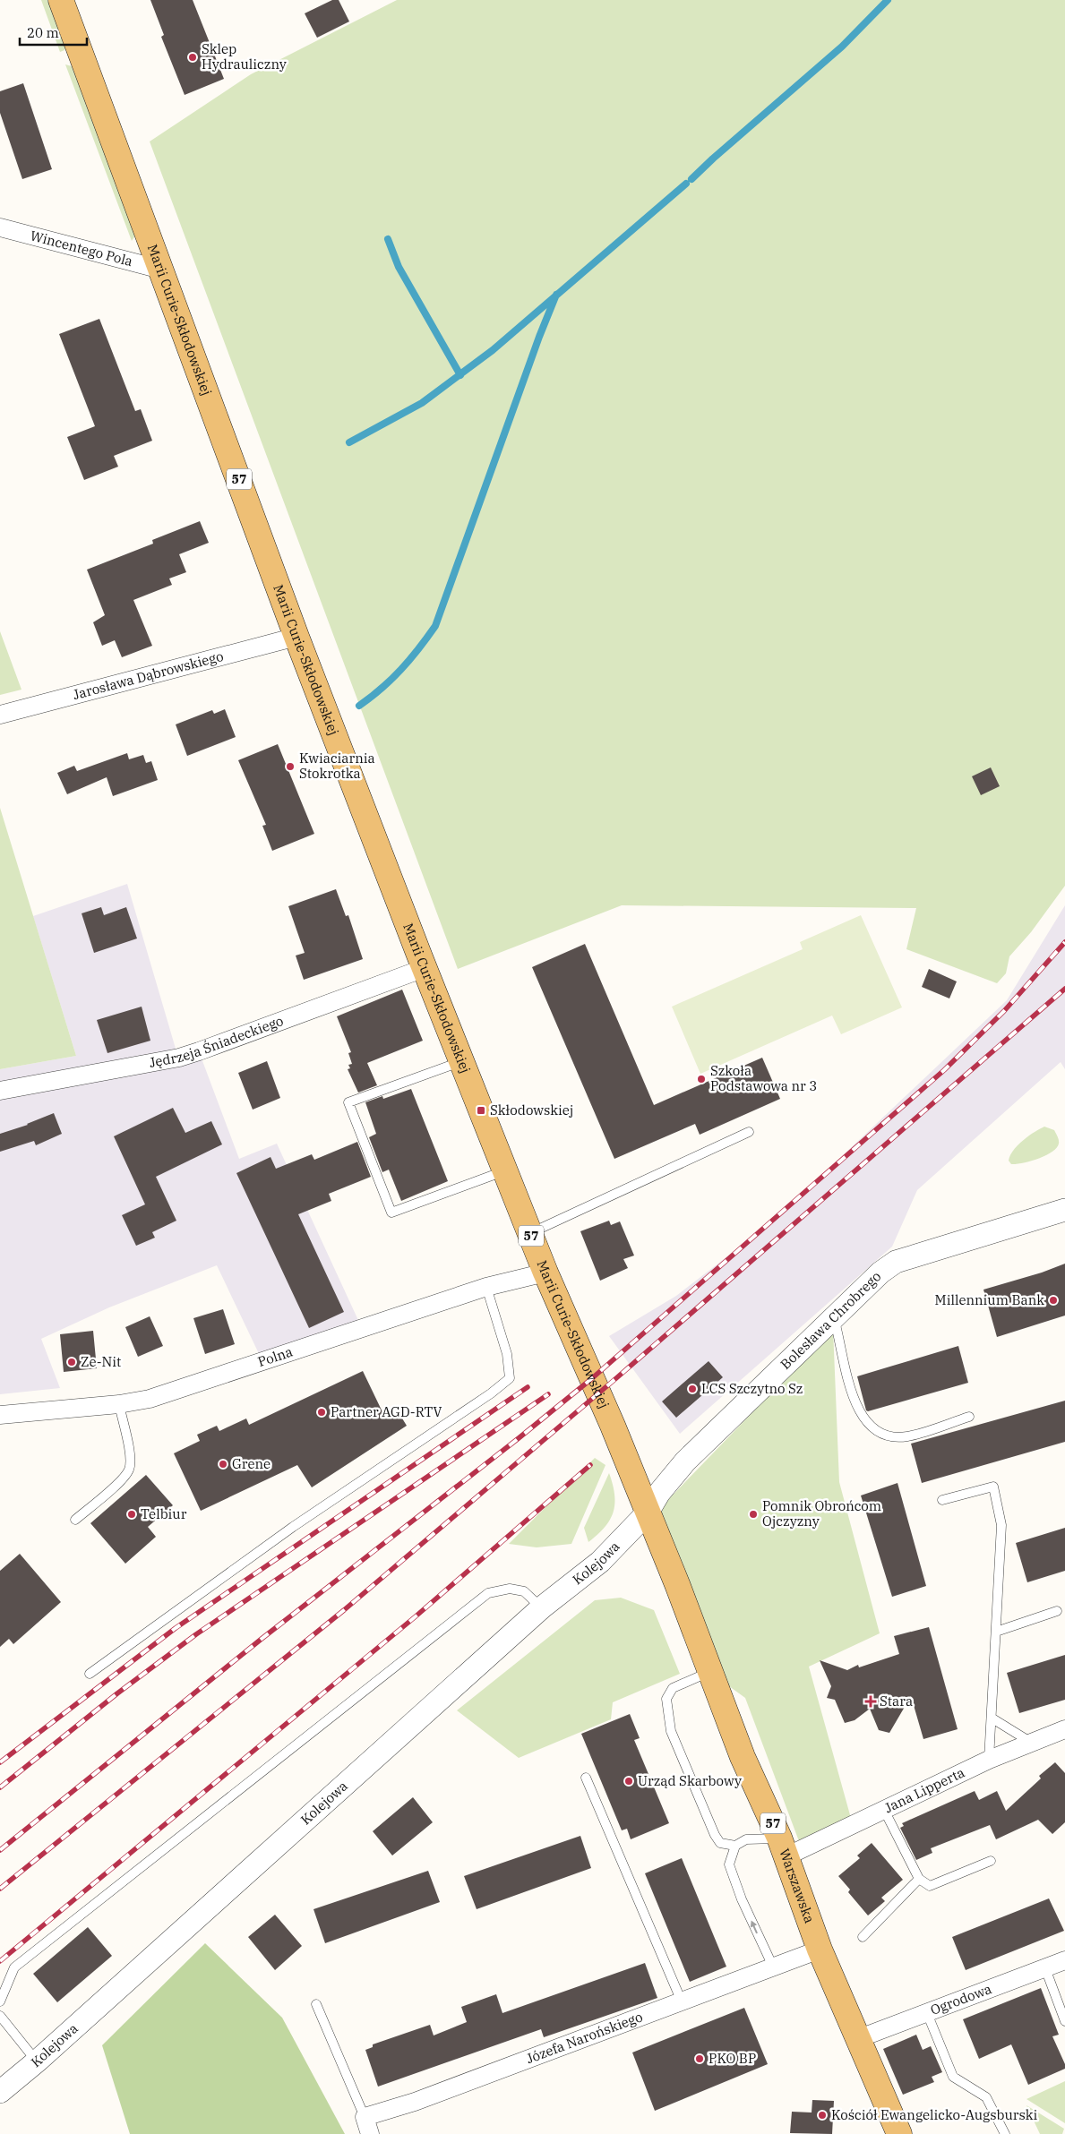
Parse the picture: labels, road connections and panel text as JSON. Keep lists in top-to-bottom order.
{
  "streets": {
    "main road": ["Marii Curie-Skłodowskiej", "57", "Warszawska"],
    "street": [
      "Wincentego Pola",
      "Jarosława Dąbrowskiego",
      "Jędrzeja Śniadeckiego",
      "Bolesława Chrobrego",
      "Polna",
      "Kolejowa",
      "Jana Lipperta",
      "Ogrodowa",
      "Józefa Narońskiego"
    ]
  },
  "crossings": [
    ["Wincentego Pola", "Marii Curie-Skłodowskiej"],
    ["Marii Curie-Skłodowskiej", "Jarosława Dąbrowskiego"],
    ["Marii Curie-Skłodowskiej", "Jędrzeja Śniadeckiego"],
    ["Marii Curie-Skłodowskiej", "Bolesława Chrobrego"],
    ["Marii Curie-Skłodowskiej", "Polna"],
    ["Marii Curie-Skłodowskiej", "Kolejowa"],
    ["Marii Curie-Skłodowskiej", "Warszawska"],
    ["Bolesława Chrobrego", "Kolejowa"],
    ["Bolesława Chrobrego", "Warszawska"],
    ["Kolejowa", "Warszawska"],
    ["Jana Lipperta", "Warszawska"],
    ["Warszawska", "Ogrodowa"],
    ["Warszawska", "Józefa Narońskiego"]
  ],
  "places": {
    "other": [
      "Sklep Hydrauliczny",
      "Kwiaciarnia Stokrotka",
      "Szkoła Podstawowa nr 3",
      "Millennium Bank",
      "Ze-Nit",
      "LCS Szczytno Sz",
      "Partner AGD-RTV",
      "Grene",
      "Telbiur",
      "Pomnik Obrońcom Ojczyzny",
      "Urząd Skarbowy",
      "PKO BP",
      "Kościół Ewangelicko-Augsburski"
    ],
    "transit": ["Skłodowskiej"],
    "health": ["Stara"]
  },
  "scale_bar": "20 m"
}
